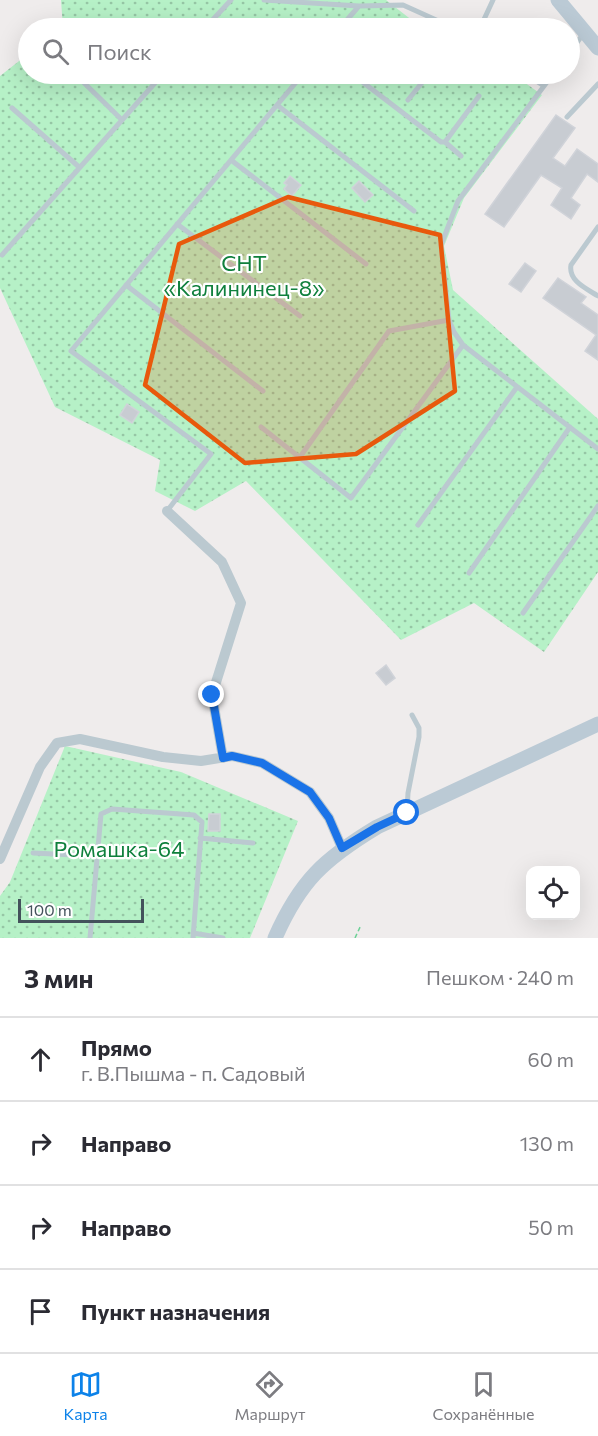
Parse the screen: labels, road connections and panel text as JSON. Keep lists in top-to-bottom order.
{
  "parks": ["СНТ «Калининец-8»", "Ромашка-64"],
  "scale_bar": "100 m",
  "page": {
    "search": "Поиск",
    "scale": "100 m",
    "heading": ["3 мин", "Пешком · 240 m"],
    "list": [
      ["Прямо", "г. В.Пышма - п. Садовый", "60 m"],
      ["Направо", "130 m"],
      ["Направо", "50 m"],
      "Пункт назначения"
    ],
    "nav": ["Карта", "Маршрут", "Сохранённые"]
  }
}
